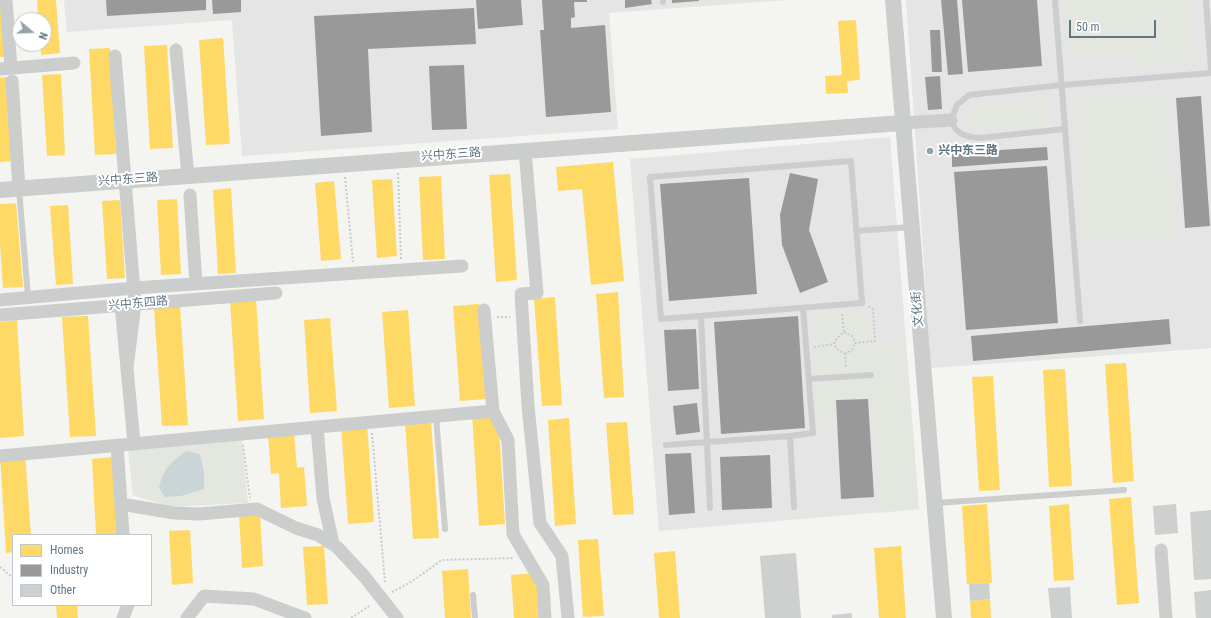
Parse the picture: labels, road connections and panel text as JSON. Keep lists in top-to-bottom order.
{
  "streets": {
    "street": ["兴中东三路", "兴中东四路", "文化街"]
  },
  "crossings": [
    ["兴中东三路", "文化街"]
  ],
  "places": ["兴中东三路"],
  "legend": ["Homes", "Industry", "Other"],
  "scale_bar": "50 m",
  "north": "right"
}
